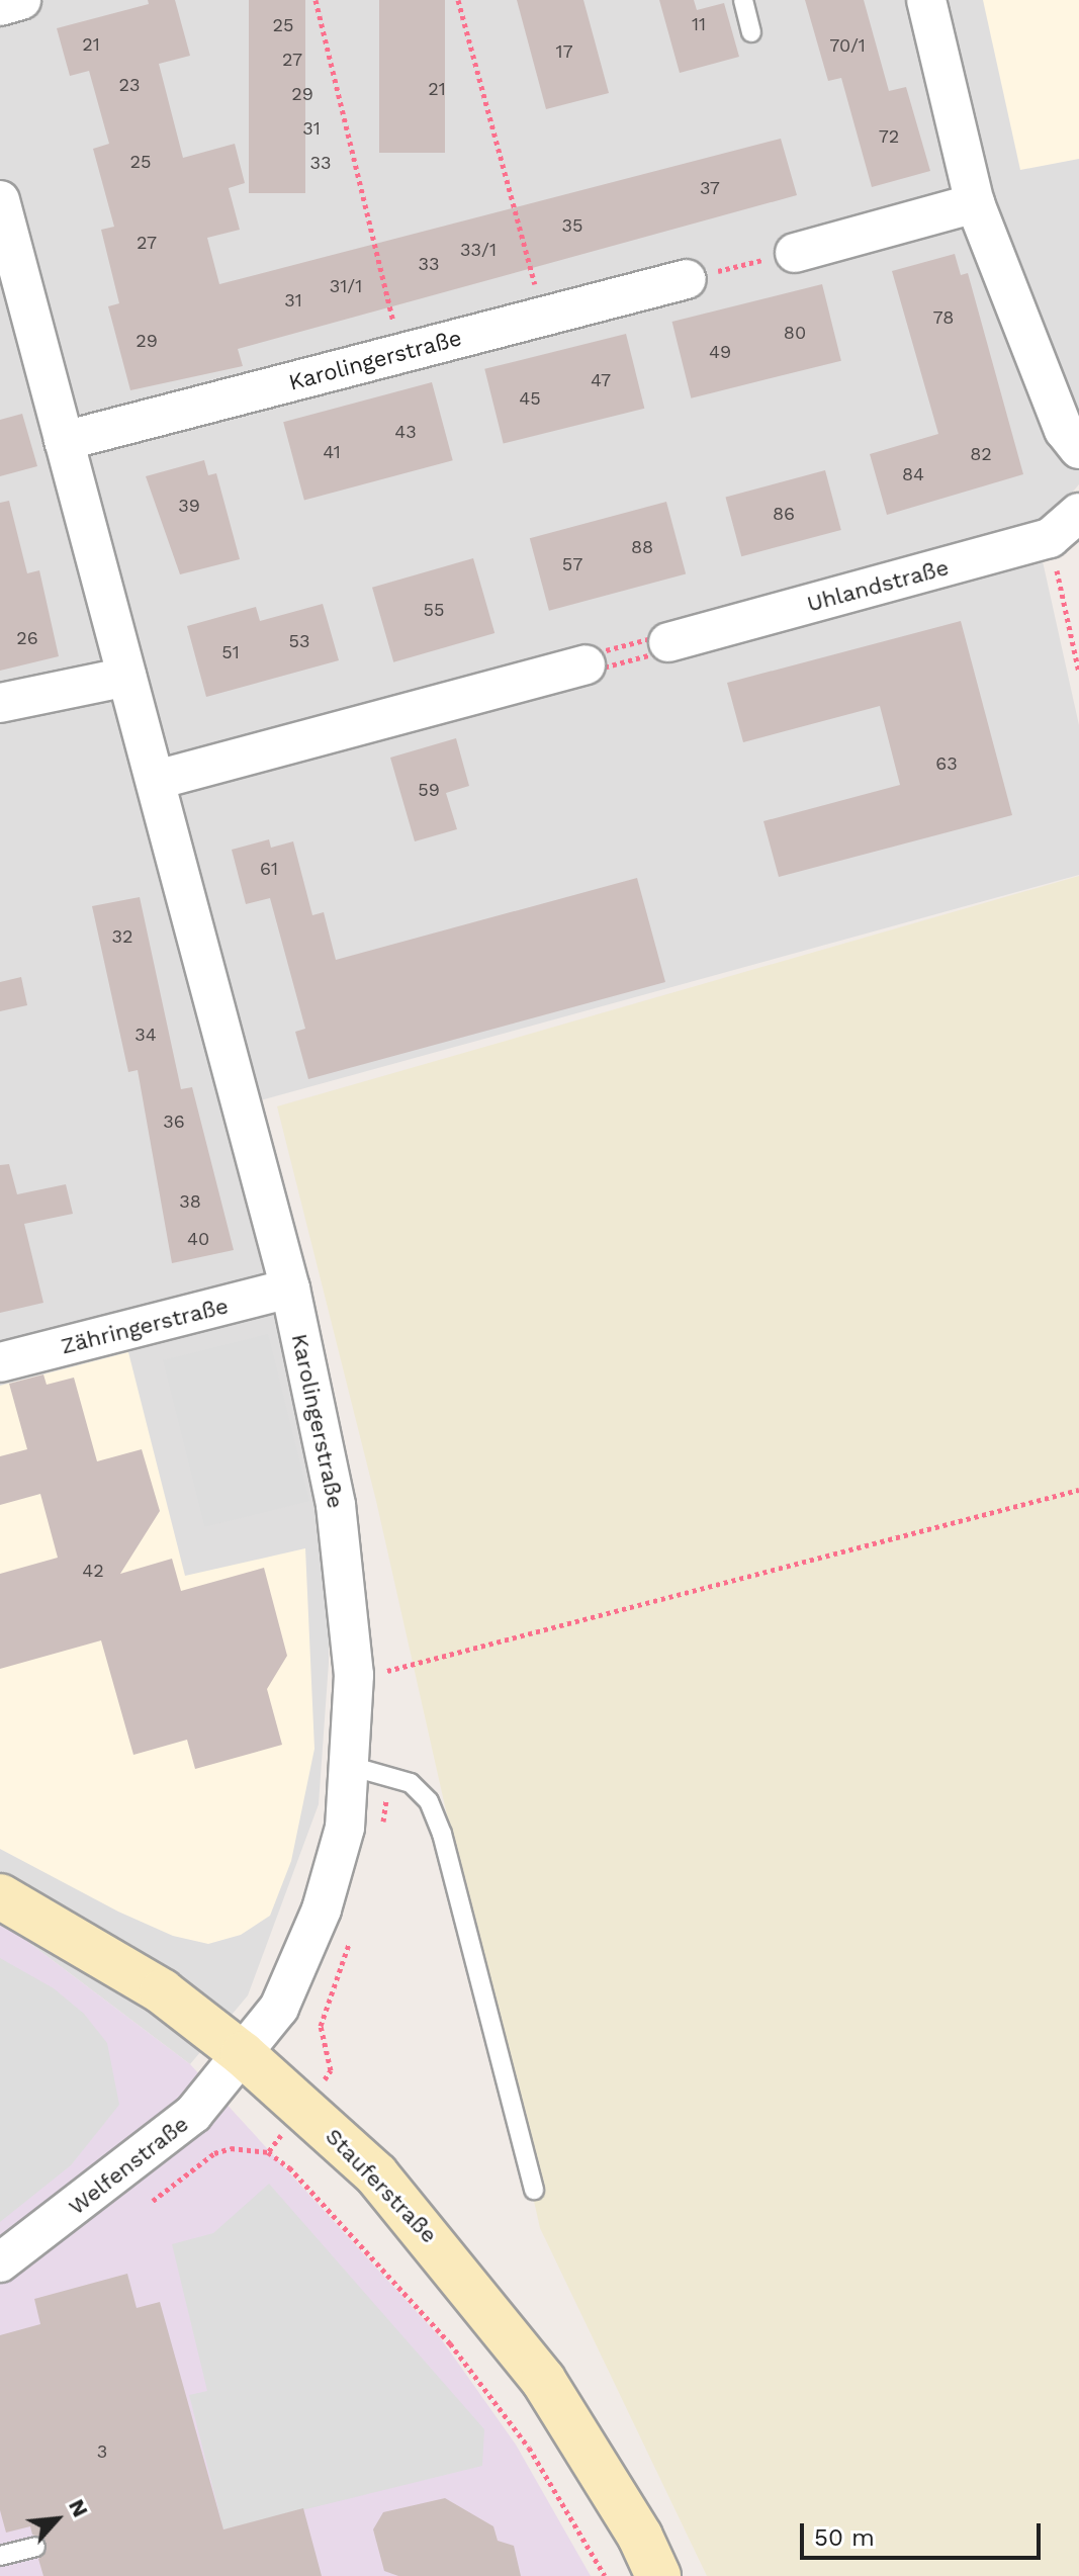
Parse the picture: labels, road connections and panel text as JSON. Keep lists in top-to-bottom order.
{
  "streets": {
    "main road": ["Stauferstraße"],
    "street": [
      "Karolingerstraße",
      "Uhlandstraße",
      "Zähringerstraße",
      "Welfenstraße"
    ]
  },
  "crossings": [
    ["Karolingerstraße", "Zähringerstraße"],
    ["Karolingerstraße", "Welfenstraße"],
    ["Karolingerstraße", "Stauferstraße"],
    ["Welfenstraße", "Stauferstraße"]
  ],
  "house_numbers": [
    "11",
    "25",
    "21",
    "70/1",
    "17",
    "27",
    "23",
    "21",
    "29",
    "31",
    "72",
    "25",
    "33",
    "37",
    "35",
    "27",
    "33/1",
    "33",
    "31/1",
    "31",
    "78",
    "80",
    "29",
    "49",
    "47",
    "45",
    "43",
    "41",
    "82",
    "84",
    "39",
    "86",
    "88",
    "57",
    "55",
    "26",
    "53",
    "51",
    "63",
    "59",
    "61",
    "32",
    "34",
    "36",
    "38",
    "40",
    "42",
    "3"
  ],
  "scale_bar": "50 m",
  "north": "top right"
}
